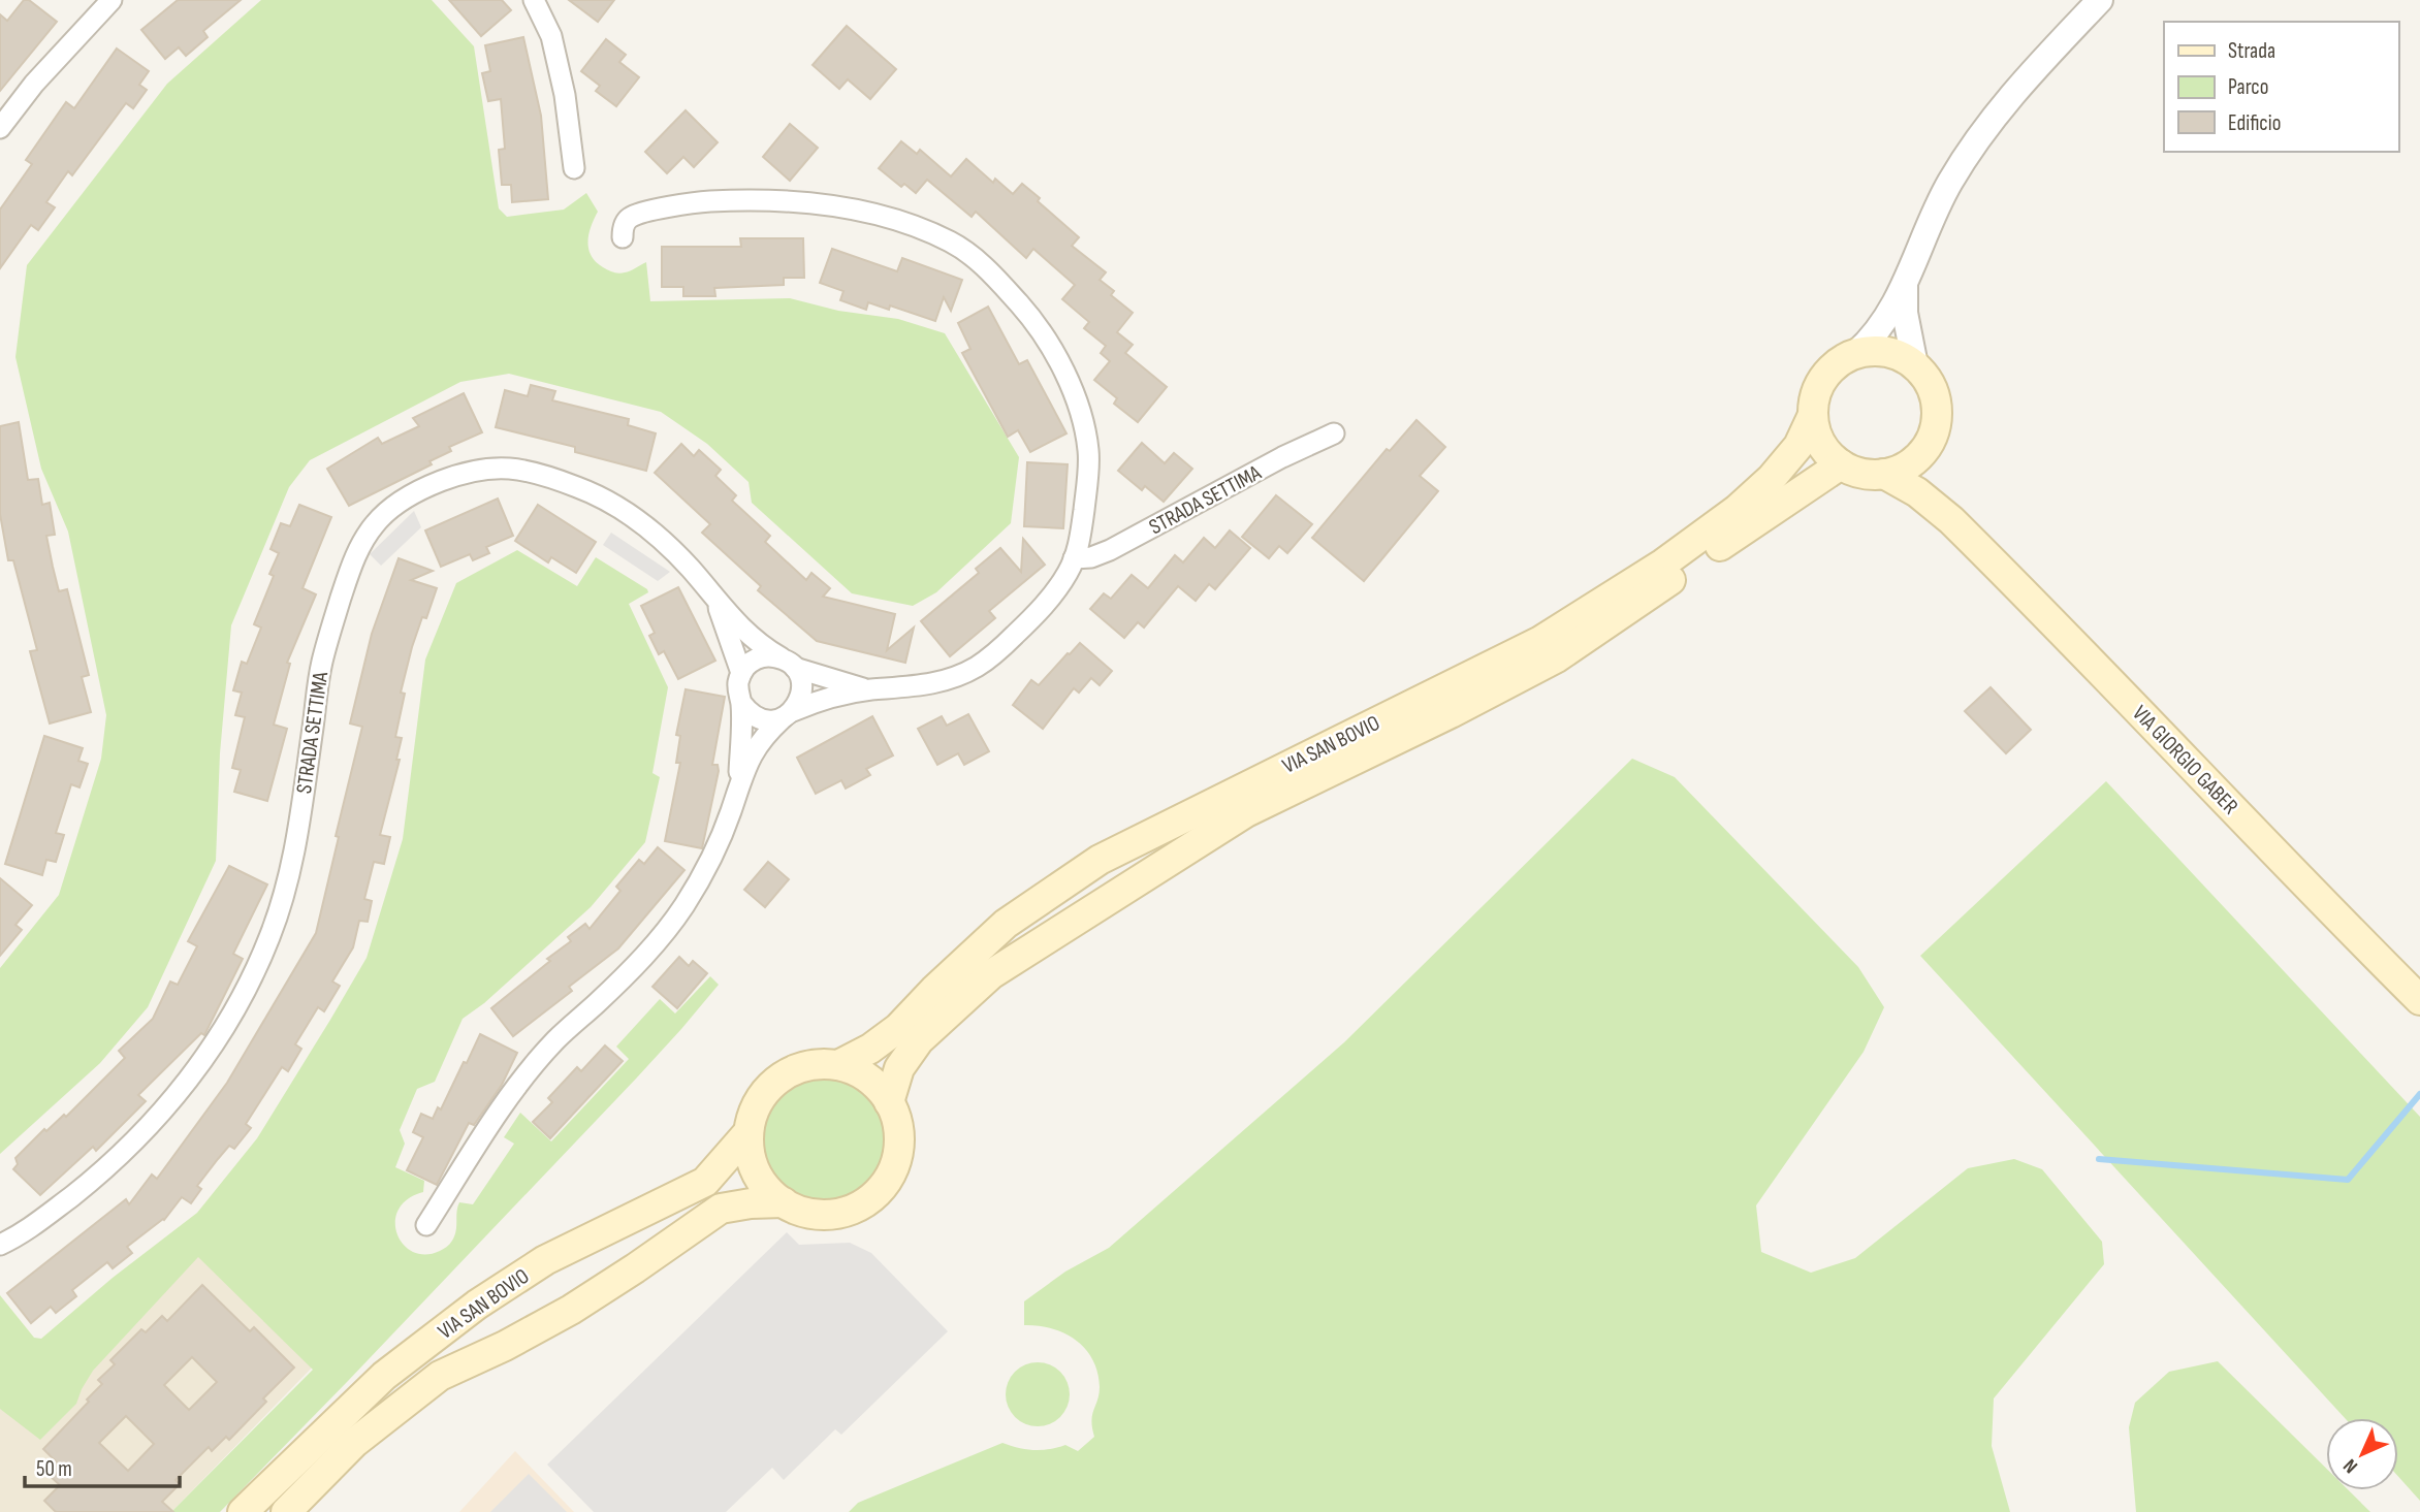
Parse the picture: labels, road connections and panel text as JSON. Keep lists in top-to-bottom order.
{
  "streets": {
    "main road": ["VIA SAN BOVIO", "VIA GIORGIO GABER"],
    "street": ["STRADA SETTIMA"]
  },
  "crossings": [
    ["VIA SAN BOVIO", "VIA GIORGIO GABER"]
  ],
  "legend": ["Strada", "Parco", "Edificio"],
  "scale_bar": "50 m",
  "north": "bottom left"
}
